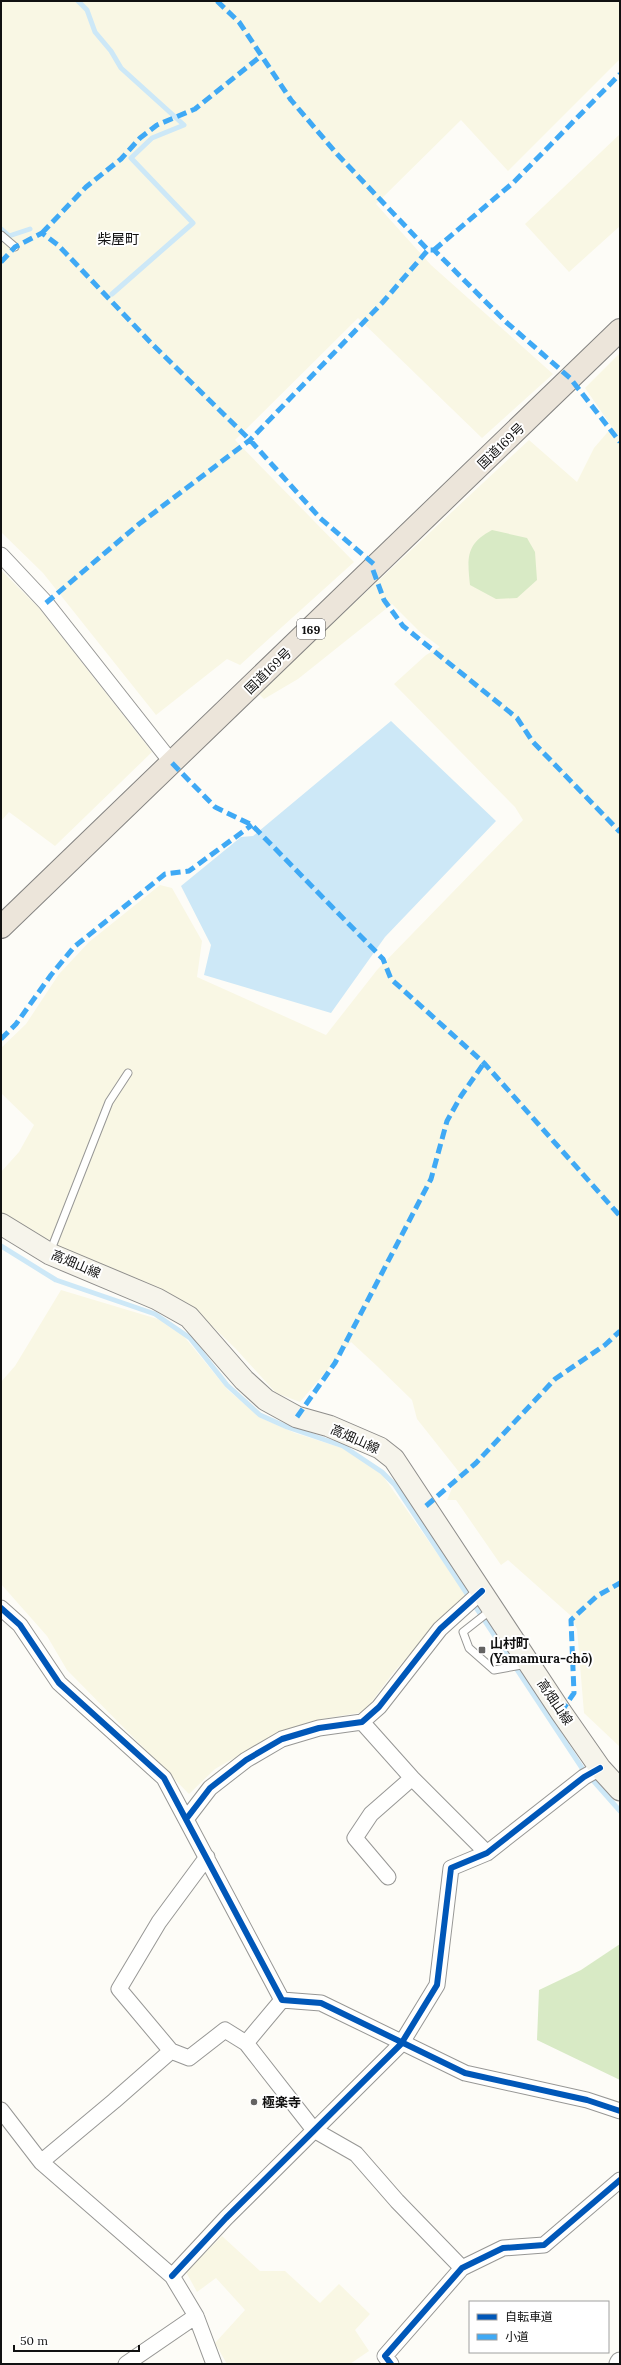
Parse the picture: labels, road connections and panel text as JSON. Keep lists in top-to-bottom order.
{
  "streets": {
    "highway": ["国道169号", "169"],
    "main road": ["高畑山線"]
  },
  "districts": ["柴屋町"],
  "places": {
    "transit": ["山村町 (Yamamura-chō)"],
    "other": ["極楽寺"]
  },
  "legend": ["自転車道", "小道"],
  "scale_bar": "50 m"
}
